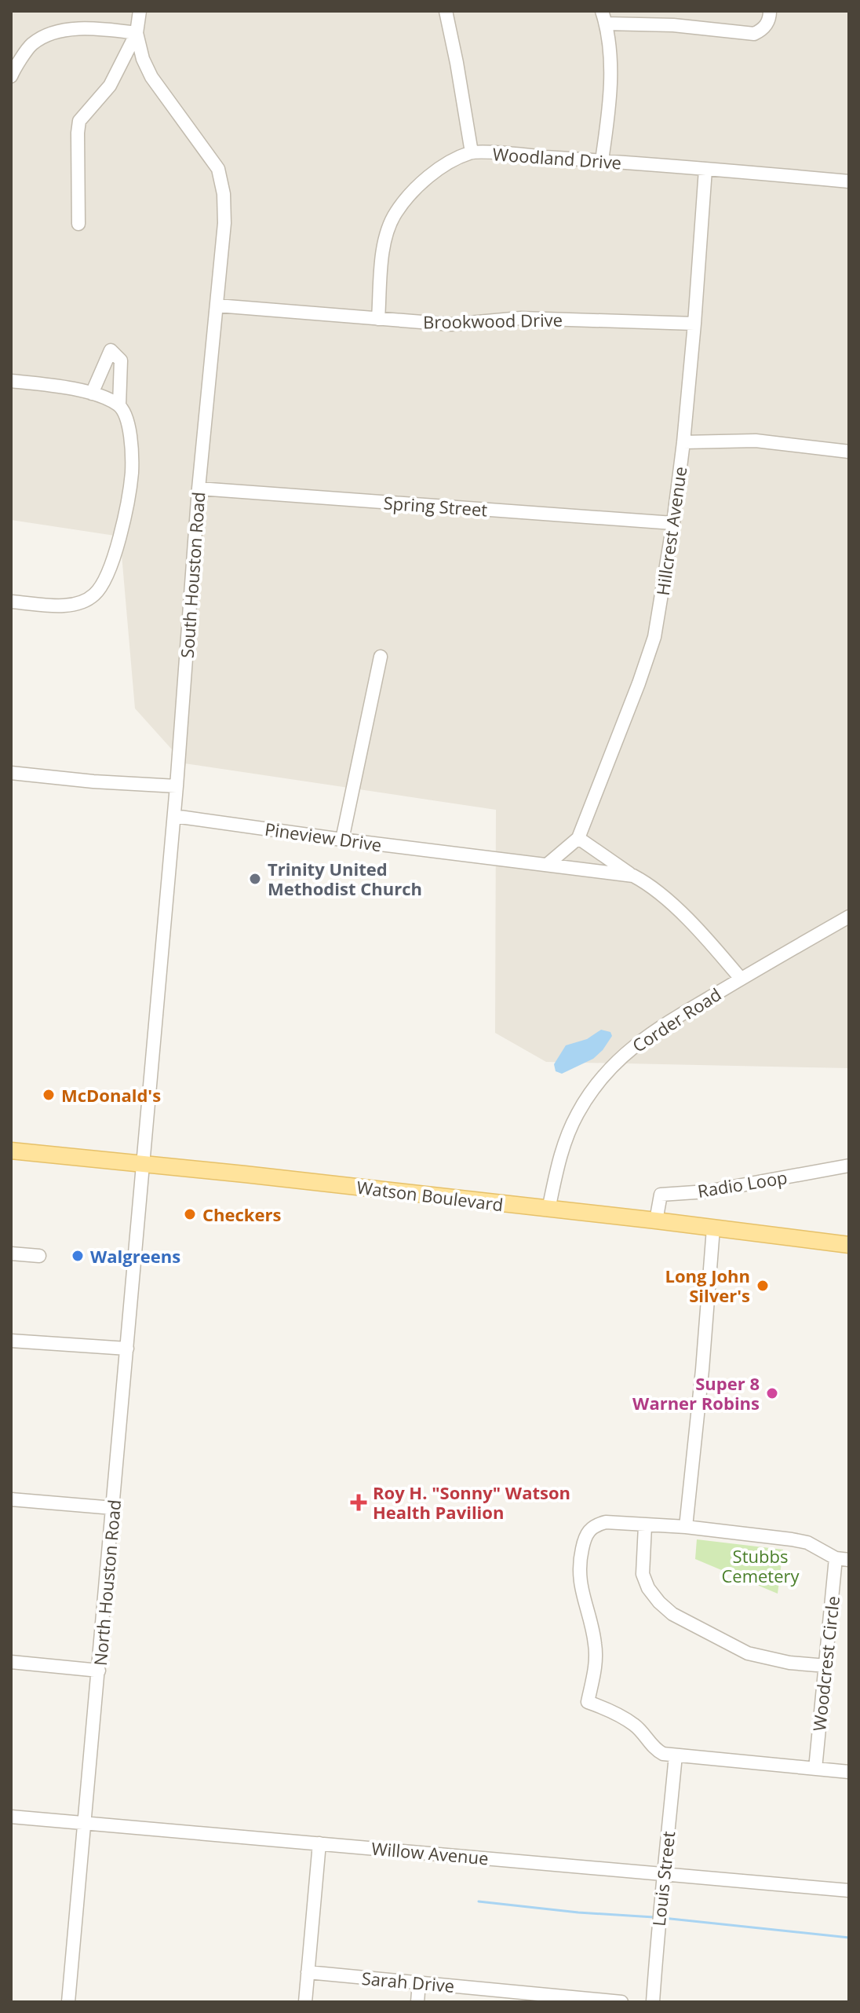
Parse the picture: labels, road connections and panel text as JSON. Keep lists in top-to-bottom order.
{
  "streets": {
    "main road": ["Watson Boulevard"],
    "street": [
      "Woodland Drive",
      "Brookwood Drive",
      "Spring Street",
      "Hillcrest Avenue",
      "South Houston Road",
      "Pineview Drive",
      "Corder Road",
      "Radio Loop",
      "North Houston Road",
      "Woodcrest Circle",
      "Willow Avenue",
      "Louis Street",
      "Sarah Drive"
    ]
  },
  "crossings": [
    ["Woodland Drive", "Brookwood Drive"],
    ["Woodland Drive", "Hillcrest Avenue"],
    ["Brookwood Drive", "Hillcrest Avenue"],
    ["Brookwood Drive", "South Houston Road"],
    ["Spring Street", "Hillcrest Avenue"],
    ["Spring Street", "South Houston Road"],
    ["Hillcrest Avenue", "Pineview Drive"],
    ["South Houston Road", "Pineview Drive"],
    ["South Houston Road", "Watson Boulevard"],
    ["South Houston Road", "North Houston Road"],
    ["Corder Road", "Watson Boulevard"],
    ["Radio Loop", "Watson Boulevard"],
    ["Watson Boulevard", "North Houston Road"],
    ["North Houston Road", "Willow Avenue"],
    ["Woodcrest Circle", "Louis Street"],
    ["Willow Avenue", "Louis Street"]
  ],
  "parks": ["Stubbs Cemetery"],
  "places": {
    "other": [
      "Trinity United Methodist Church",
      "McDonald's",
      "Checkers",
      "Walgreens",
      "Long John Silver's",
      "Super 8 Warner Robins"
    ],
    "health": ["Roy H. \"Sonny\" Watson Health Pavilion"]
  }
}
